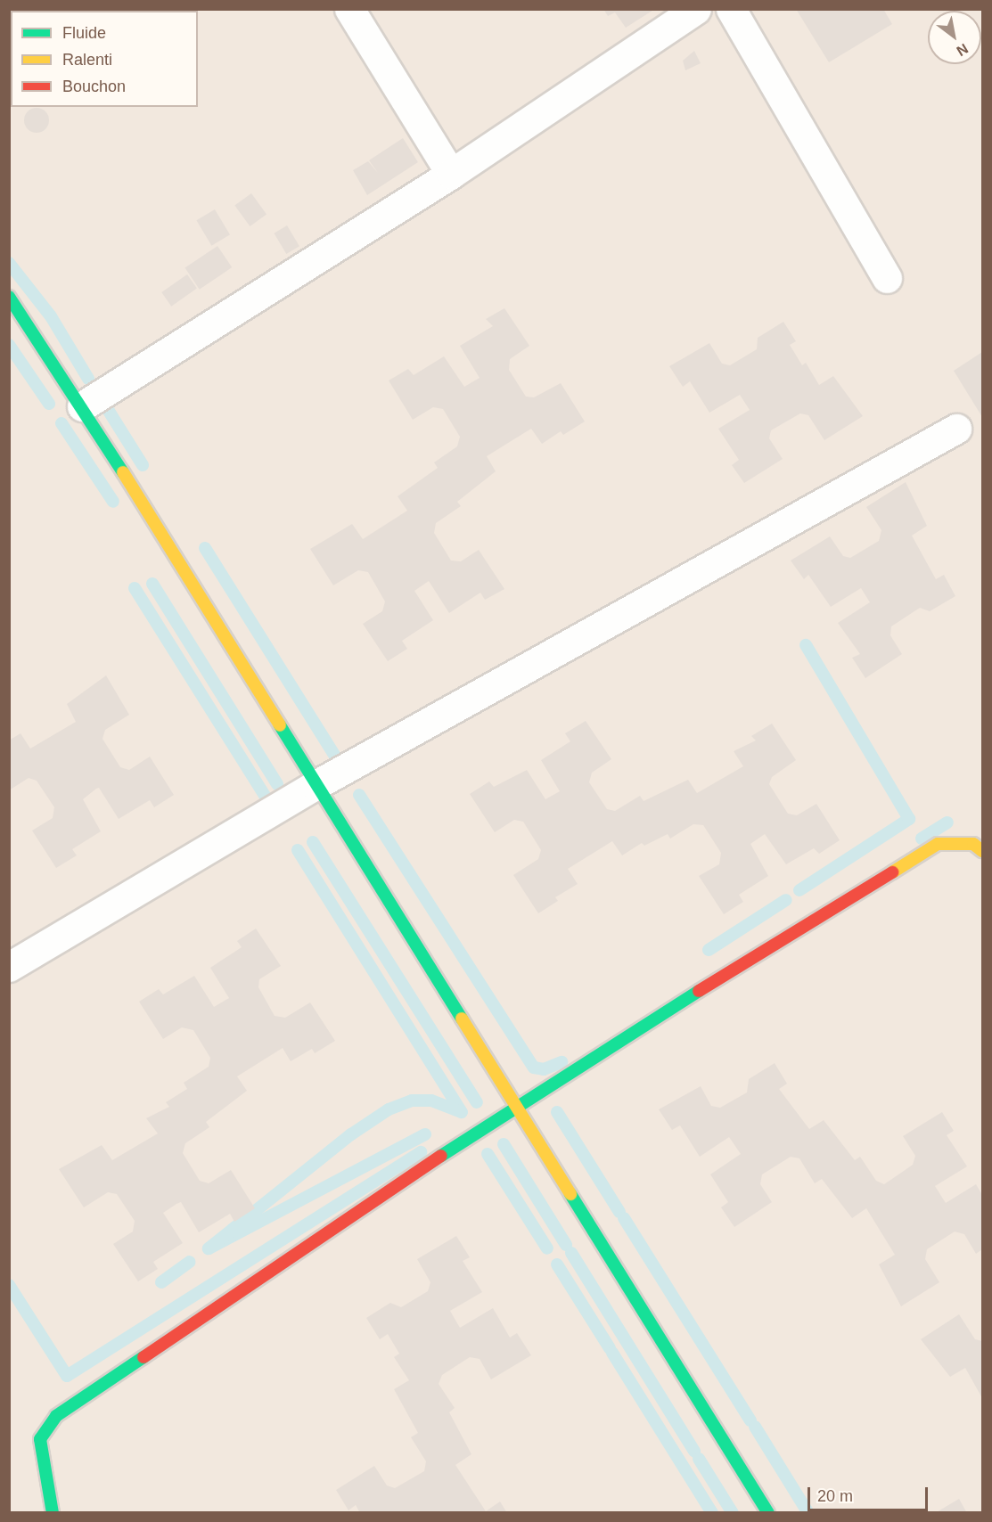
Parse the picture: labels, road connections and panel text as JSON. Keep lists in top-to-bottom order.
{
  "legend": ["Fluide", "Ralenti", "Bouchon"],
  "scale_bar": "20 m",
  "north": "bottom right"
}
